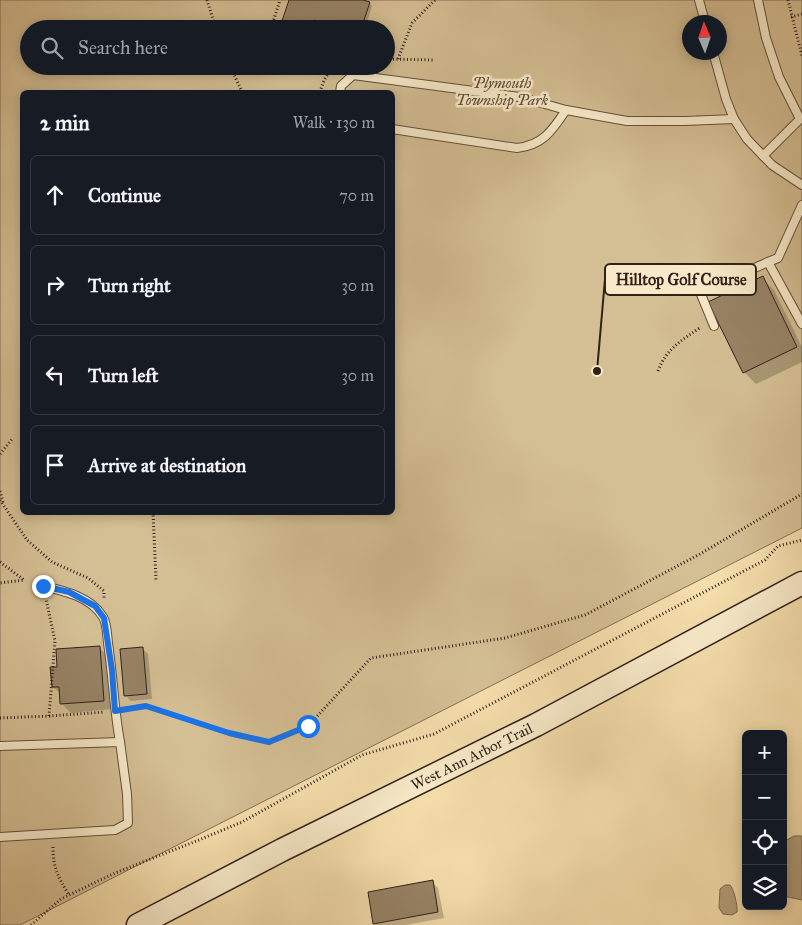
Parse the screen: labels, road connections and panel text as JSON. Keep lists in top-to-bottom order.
{
  "streets": {
    "street": ["West Ann Arbor Trail"]
  },
  "parks": ["Plymouth Township Park"],
  "places": ["Hilltop Golf Course"],
  "north": "top",
  "page": {
    "search": "Search here",
    "heading": ["2 min", "Walk · 130 m"],
    "list": [
      ["Continue", "70 m"],
      ["Turn right", "30 m"],
      ["Turn left", "30 m"],
      "Arrive at destination"
    ],
    "map_buttons": ["+", "−"]
  }
}
